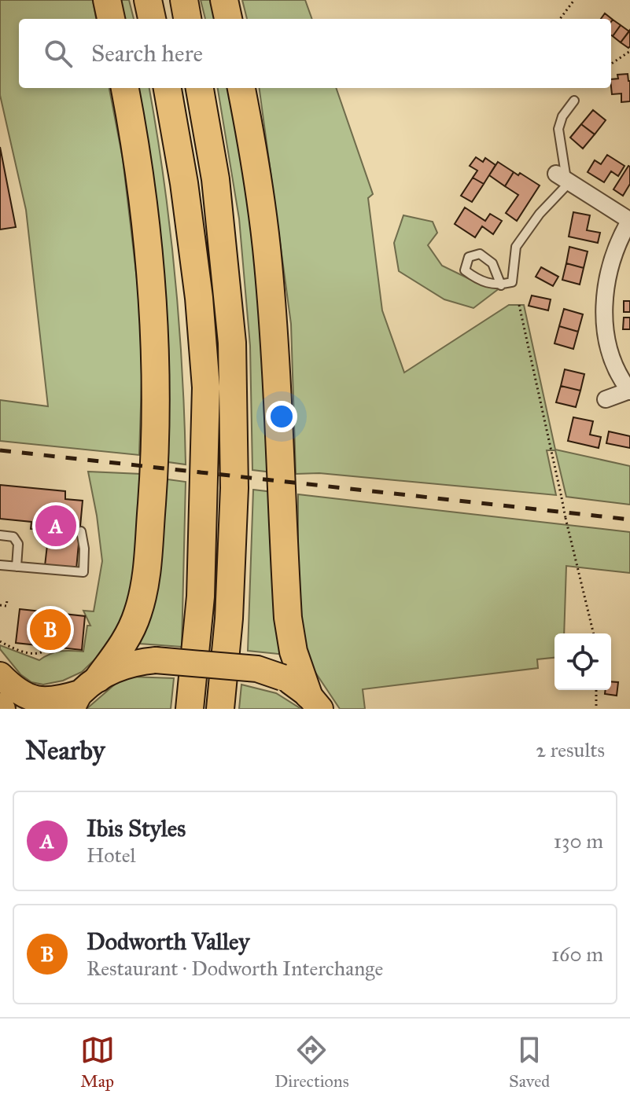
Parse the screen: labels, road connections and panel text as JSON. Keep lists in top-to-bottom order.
{
  "page": {
    "search": "Search here",
    "pins": ["A", "B"],
    "heading": ["Nearby", "2 results"],
    "list": [
      {
        "mark": "A",
        "name": "Ibis Styles",
        "note": "Hotel",
        "value": "130 m"
      },
      {
        "mark": "B",
        "name": "Dodworth Valley",
        "note": "Restaurant · Dodworth Interchange",
        "value": "160 m"
      }
    ],
    "nav": ["Map", "Directions", "Saved"]
  }
}
